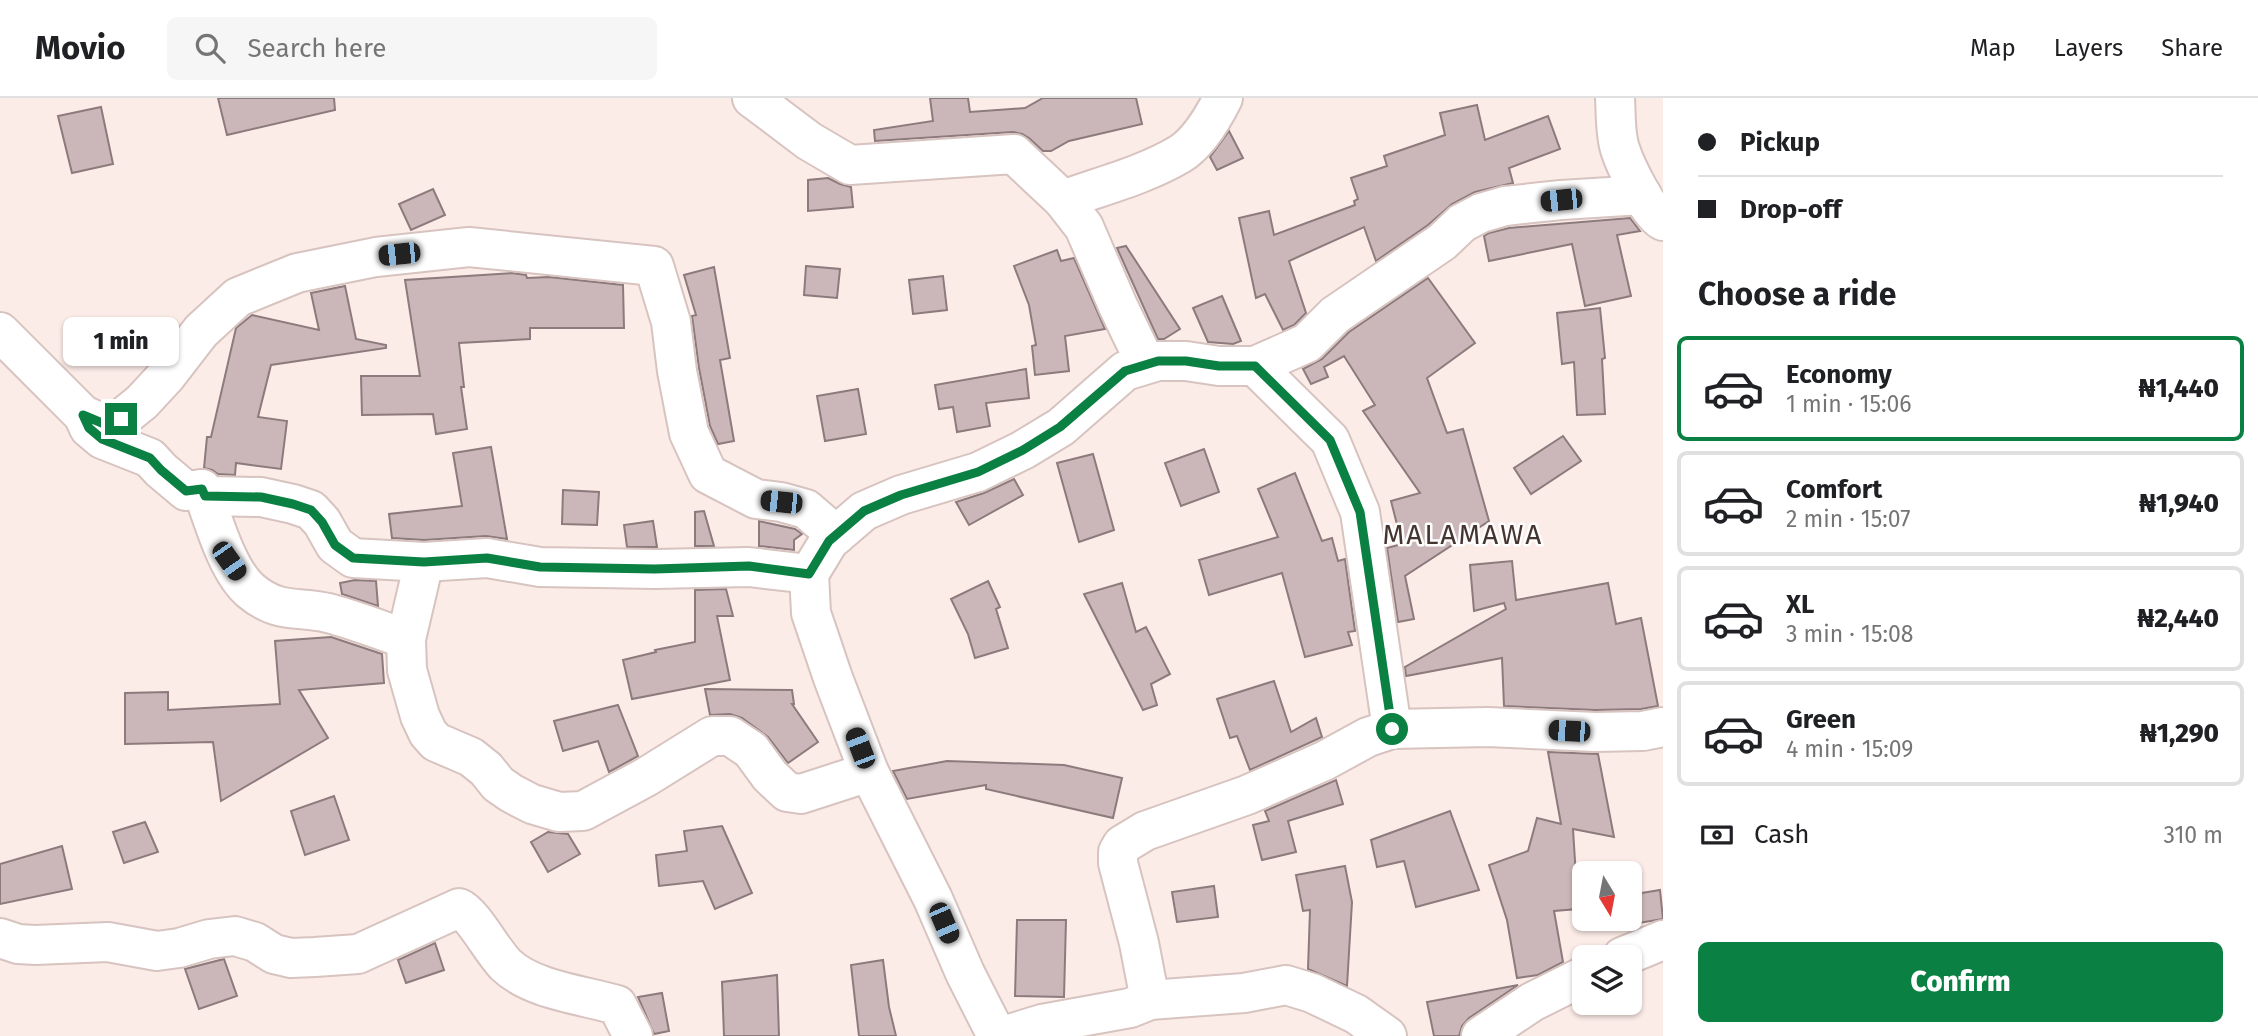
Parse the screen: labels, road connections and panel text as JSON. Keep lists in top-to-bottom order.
{
  "districts": ["MALAMAWA"],
  "north": "bottom",
  "page": {
    "header": "Movio",
    "search": "Search here",
    "nav": ["Map", "Layers", "Share"],
    "banner": ["Pickup", "Drop-off"],
    "heading": "Choose a ride",
    "bubble": "1 min",
    "list": [
      {
        "name": "Economy",
        "note": "1 min · 15:06",
        "value": "₦1,440"
      },
      {
        "name": "Comfort",
        "note": "2 min · 15:07",
        "value": "₦1,940"
      },
      {
        "name": "XL",
        "note": "3 min · 15:08",
        "value": "₦2,440"
      },
      {
        "name": "Green",
        "note": "4 min · 15:09",
        "value": "₦1,290"
      }
    ],
    "pay": ["Cash", "310 m"],
    "buttons": "Confirm"
  }
}
